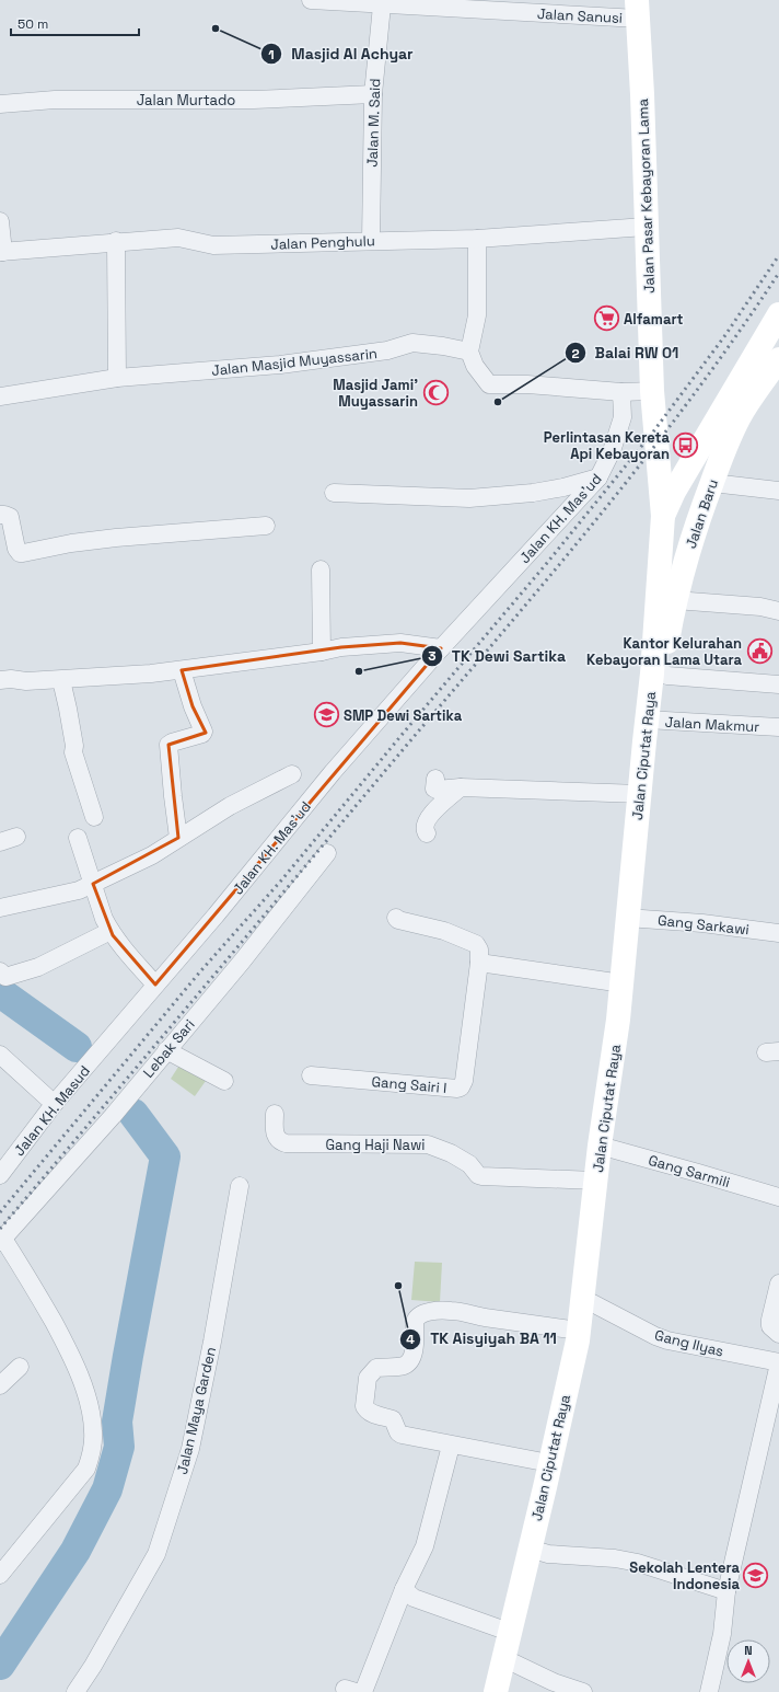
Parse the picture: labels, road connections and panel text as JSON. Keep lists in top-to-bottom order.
{
  "streets": {
    "main road": ["Jalan Pasar Kebayoran Lama", "Jalan Baru", "Jalan Ciputat Raya"],
    "street": [
      "Jalan Sanusi",
      "Jalan Murtado",
      "Jalan M. Said",
      "Jalan Penghulu",
      "Jalan Masjid Muyassarin",
      "Jalan KH. Mas'ud",
      "Jalan Makmur",
      "Gang Sarkawi",
      "Lebak Sari",
      "Gang Sairi I",
      "Jalan KH. Masud",
      "Gang Haji Nawi",
      "Gang Sarmili",
      "Gang Ilyas",
      "Jalan Maya Garden"
    ]
  },
  "crossings": [
    ["Jalan Sanusi", "Jalan M. Said"],
    ["Jalan Sanusi", "Jalan Pasar Kebayoran Lama"],
    ["Jalan Murtado", "Jalan M. Said"],
    ["Jalan M. Said", "Jalan Penghulu"],
    ["Jalan Pasar Kebayoran Lama", "Jalan Penghulu"],
    ["Jalan Pasar Kebayoran Lama", "Jalan Baru"],
    ["Jalan Pasar Kebayoran Lama", "Jalan Ciputat Raya"],
    ["Jalan Baru", "Jalan Ciputat Raya"],
    ["Jalan KH. Mas'ud", "Jalan KH. Masud"],
    ["Jalan Makmur", "Jalan Ciputat Raya"],
    ["Jalan Ciputat Raya", "Gang Sarkawi"],
    ["Jalan Ciputat Raya", "Gang Haji Nawi"],
    ["Jalan Ciputat Raya", "Gang Sarmili"],
    ["Jalan Ciputat Raya", "Gang Ilyas"]
  ],
  "places": {
    "other": [
      "Masjid Al Achyar",
      "Balai RW 01",
      "TK Dewi Sartika",
      "TK Aisyiyah BA 11"
    ],
    "supermarket": ["Alfamart"],
    "mosque": ["Masjid Jami' Muyassarin"],
    "bus stop": ["Perlintasan Kereta Api Kebayoran"],
    "public building": ["Kantor Kelurahan Kebayoran Lama Utara"],
    "school or university": ["SMP Dewi Sartika", "Sekolah Lentera Indonesia"]
  },
  "scale_bar": "50 m",
  "north": "top"
}
